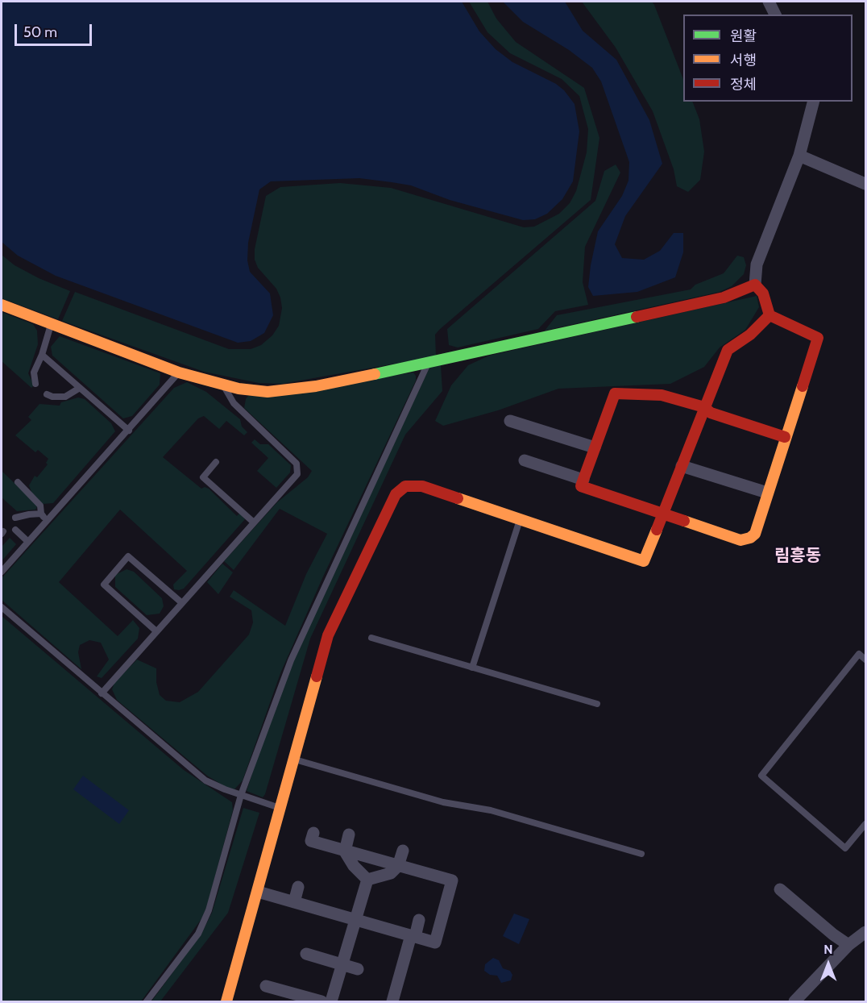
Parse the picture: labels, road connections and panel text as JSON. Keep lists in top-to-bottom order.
{
  "districts": ["림흥동"],
  "legend": ["원활", "서행", "정체"],
  "scale_bar": "50 m",
  "north": "top"
}
